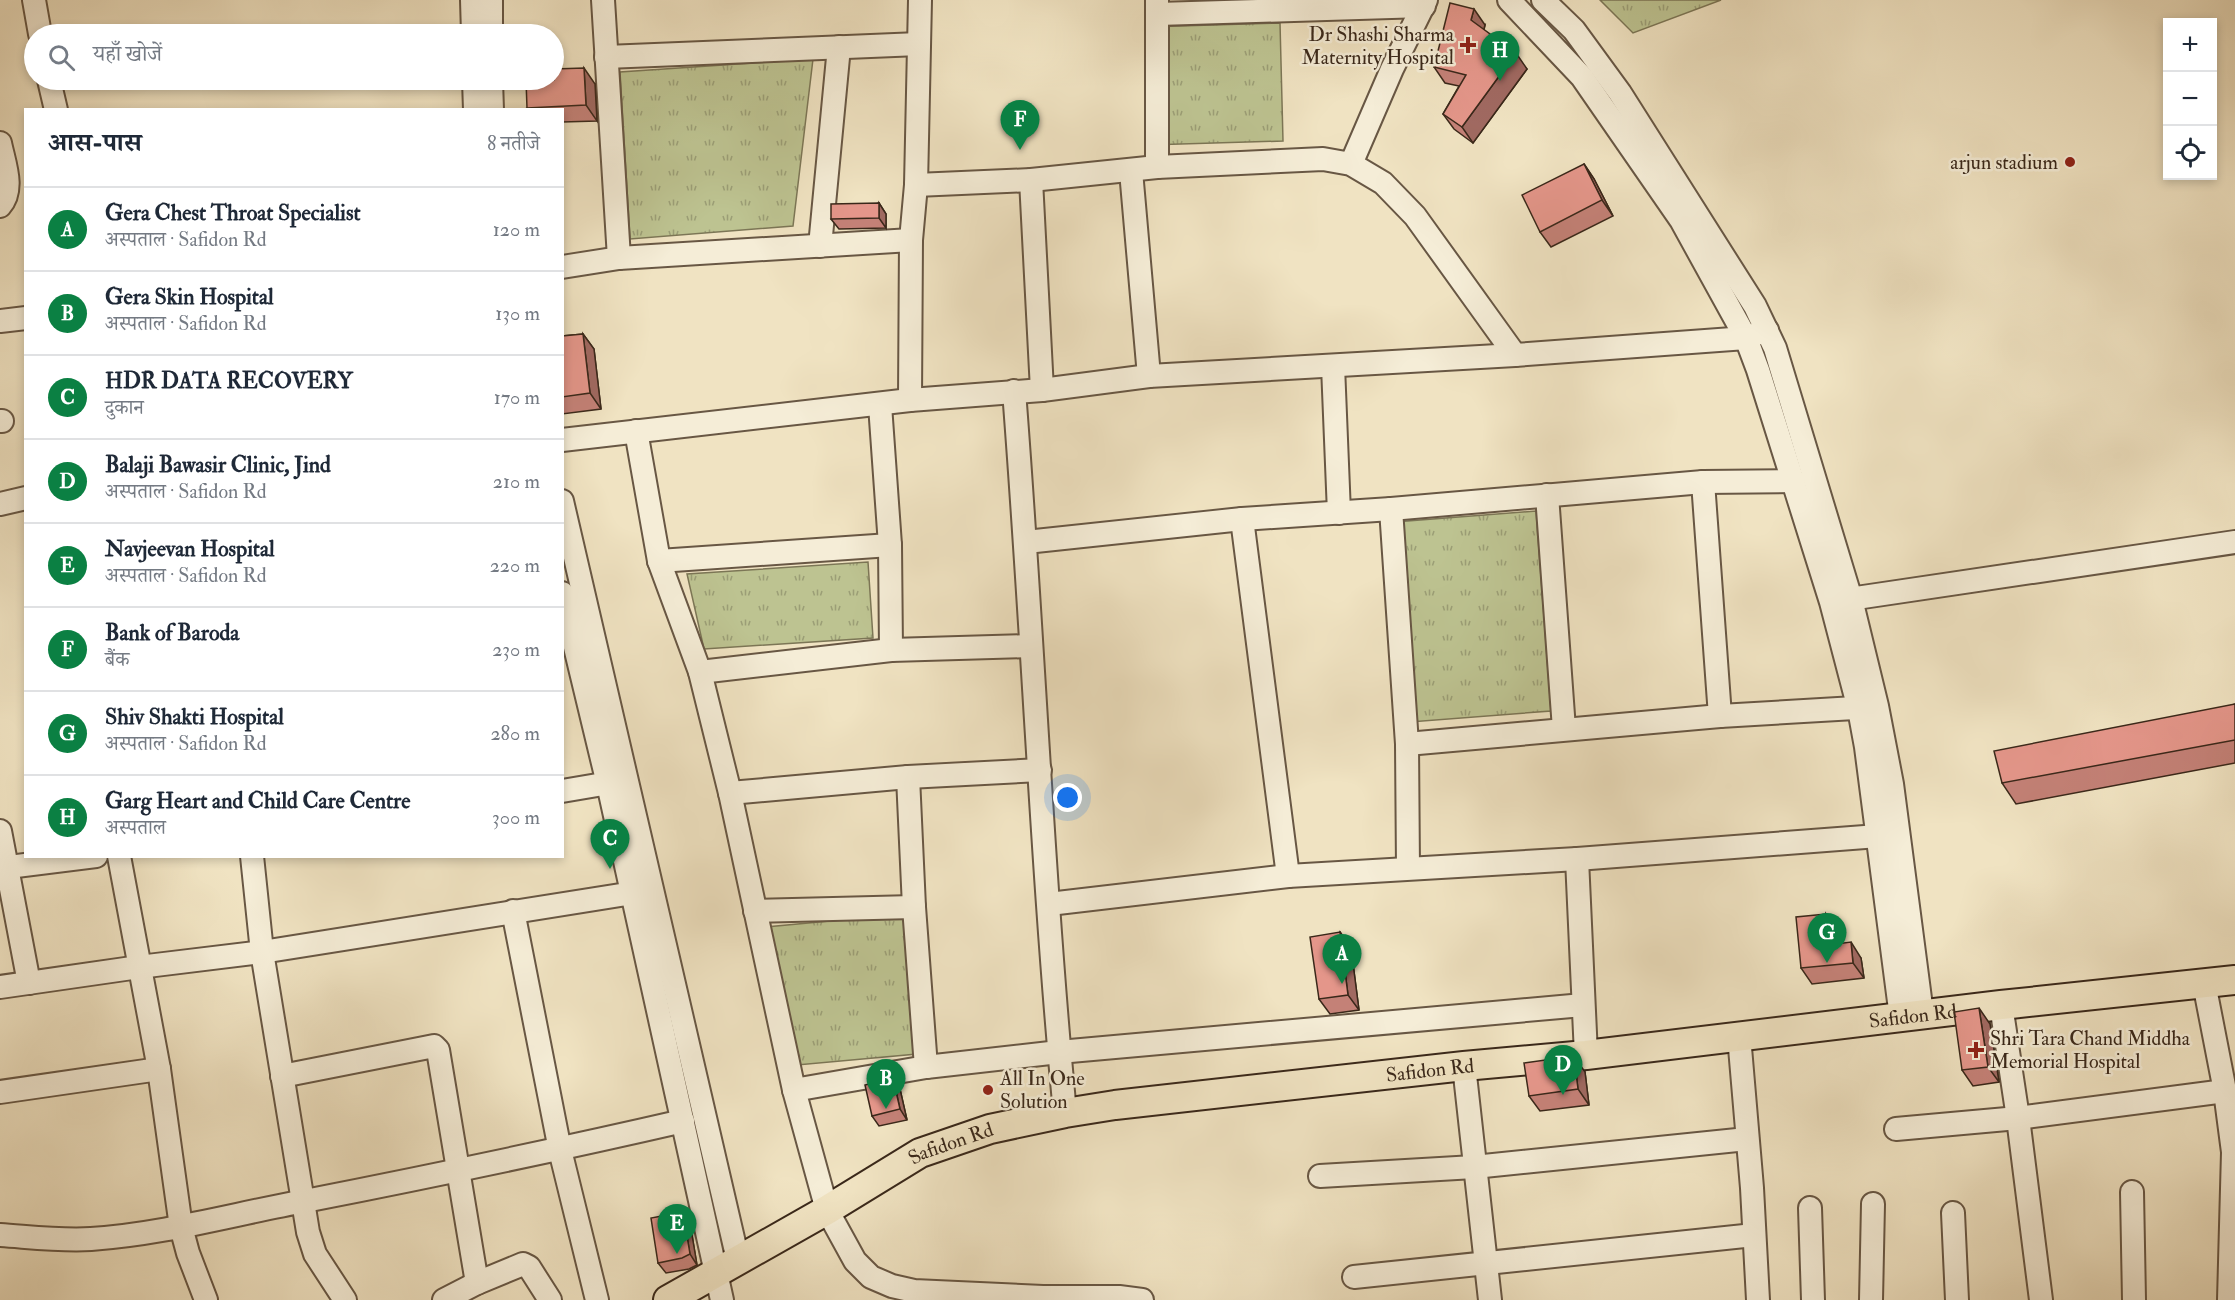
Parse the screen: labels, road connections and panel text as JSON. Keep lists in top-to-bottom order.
{
  "streets": {
    "main road": ["Safidon Rd"]
  },
  "places": {
    "health": ["Dr Shashi Sharma Maternity Hospital", "Shri Tara Chand Middha Memorial Hospital"],
    "other": ["arjun stadium", "All In One Solution"]
  },
  "page": {
    "map_buttons": ["+", "−"],
    "search": "यहाँ खोजें",
    "pins": [
      "H",
      "F",
      "C",
      "G",
      "A",
      "D",
      "B",
      "E"
    ],
    "heading": ["आस-पास", "8 नतीजे"],
    "list": [
      {
        "mark": "A",
        "name": "Gera Chest Throat Specialist",
        "note": "अस्पताल · Safidon Rd",
        "value": "120 m"
      },
      {
        "mark": "B",
        "name": "Gera Skin Hospital",
        "note": "अस्पताल · Safidon Rd",
        "value": "130 m"
      },
      {
        "mark": "C",
        "name": "HDR DATA RECOVERY",
        "note": "दुकान",
        "value": "170 m"
      },
      {
        "mark": "D",
        "name": "Balaji Bawasir Clinic, Jind",
        "note": "अस्पताल · Safidon Rd",
        "value": "210 m"
      },
      {
        "mark": "E",
        "name": "Navjeevan Hospital",
        "note": "अस्पताल · Safidon Rd",
        "value": "220 m"
      },
      {
        "mark": "F",
        "name": "Bank of Baroda",
        "note": "बैंक",
        "value": "230 m"
      },
      {
        "mark": "G",
        "name": "Shiv Shakti Hospital",
        "note": "अस्पताल · Safidon Rd",
        "value": "280 m"
      },
      {
        "mark": "H",
        "name": "Garg Heart and Child Care Centre",
        "note": "अस्पताल",
        "value": "300 m"
      }
    ]
  }
}
